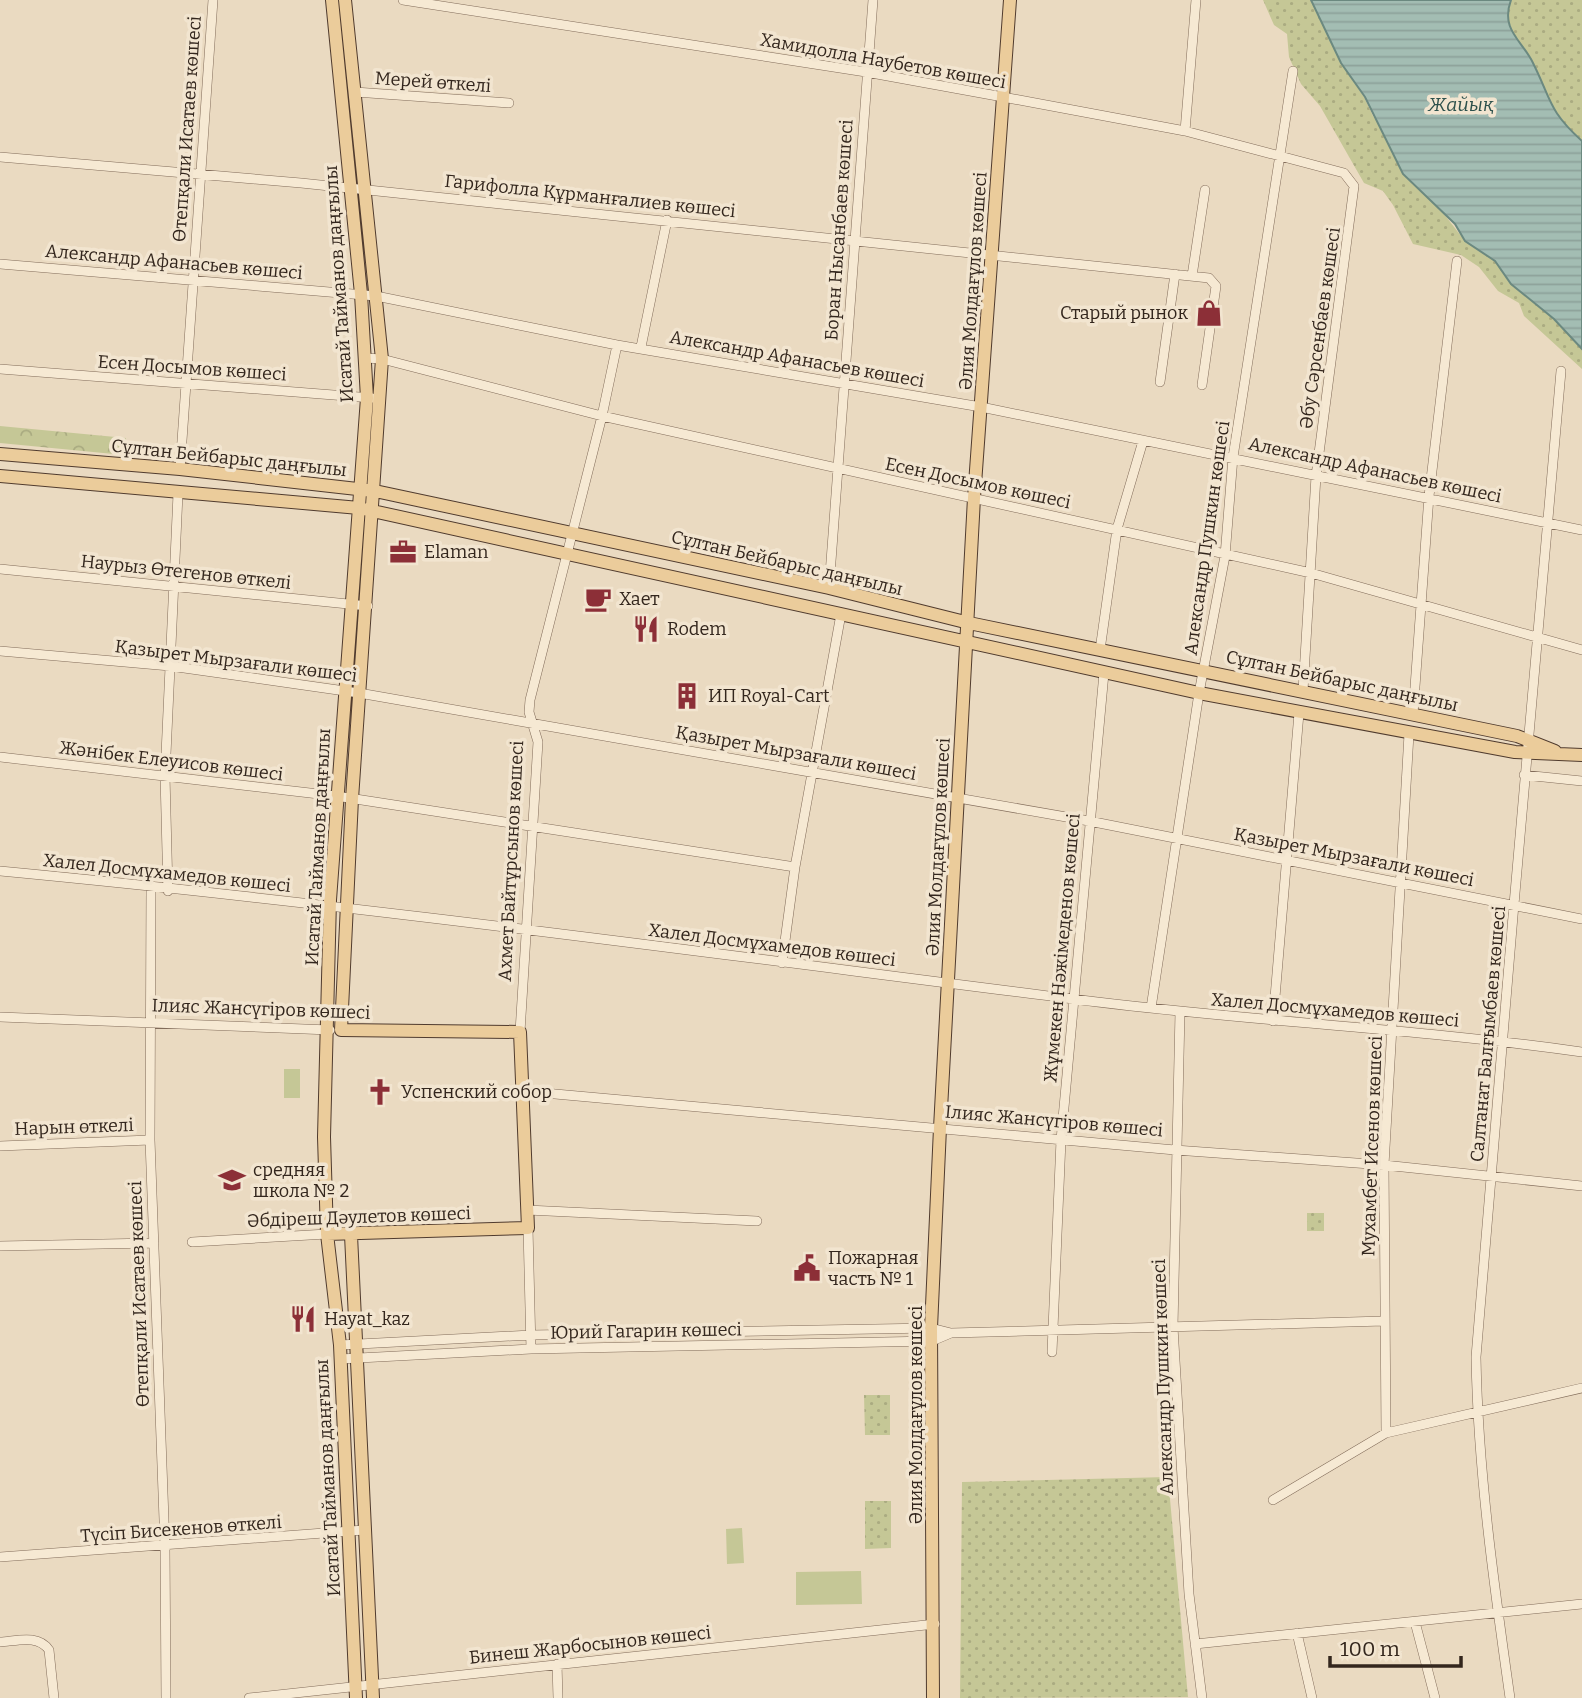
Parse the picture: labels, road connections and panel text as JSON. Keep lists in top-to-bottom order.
{
  "streets": {
    "main road": [
      "Әлия Молдағұлов көшесі",
      "Исатай Тайманов даңғылы",
      "Сұлтан Бейбарыс даңғылы",
      "Ахмет Байтұрсынов көшесі",
      "Ілияс Жансүгіров көшесі",
      "Әбдіреш Дәулетов көшесі"
    ],
    "street": [
      "Хамидолла Наубетов көшесі",
      "Мерей өткелі",
      "Өтепқали Исатаев көшесі",
      "Гарифолла Құрманғалиев көшесі",
      "Боран Нысанбаев көшесі",
      "Александр Афанасьев көшесі",
      "Әбу Сәрсенбаев көшесі",
      "Есен Досымов көшесі",
      "Александр Пушкин көшесі",
      "Наурыз Өтегенов өткелі",
      "Қазырет Мырзағали көшесі",
      "Жәнібек Елеуисов көшесі",
      "Халел Досмұхамедов көшесі",
      "Жұмекен Нәжімеденов көшесі",
      "Салтанат Балғымбаев көшесі",
      "Нарын өткелі",
      "Мухамбет Исенов көшесі",
      "Юрий Гагарин көшесі",
      "Түсіп Бисекенов өткелі",
      "Бинеш Жарбосынов көшесі"
    ]
  },
  "crossings": [
    ["Хамидолла Наубетов көшесі", "Боран Нысанбаев көшесі"],
    ["Хамидолла Наубетов көшесі", "Әлия Молдағұлов көшесі"],
    ["Хамидолла Наубетов көшесі", "Әбу Сәрсенбаев көшесі"],
    ["Хамидолла Наубетов көшесі", "Александр Пушкин көшесі"],
    ["Мерей өткелі", "Исатай Тайманов даңғылы"],
    ["Өтепқали Исатаев көшесі", "Гарифолла Құрманғалиев көшесі"],
    ["Өтепқали Исатаев көшесі", "Александр Афанасьев көшесі"],
    ["Өтепқали Исатаев көшесі", "Есен Досымов көшесі"],
    ["Өтепқали Исатаев көшесі", "Сұлтан Бейбарыс даңғылы"],
    ["Өтепқали Исатаев көшесі", "Халел Досмұхамедов көшесі"],
    ["Өтепқали Исатаев көшесі", "Ілияс Жансүгіров көшесі"],
    ["Өтепқали Исатаев көшесі", "Нарын өткелі"],
    ["Өтепқали Исатаев көшесі", "Түсіп Бисекенов өткелі"],
    ["Гарифолла Құрманғалиев көшесі", "Боран Нысанбаев көшесі"],
    ["Гарифолла Құрманғалиев көшесі", "Әлия Молдағұлов көшесі"],
    ["Гарифолла Құрманғалиев көшесі", "Исатай Тайманов даңғылы"],
    ["Боран Нысанбаев көшесі", "Александр Афанасьев көшесі"],
    ["Боран Нысанбаев көшесі", "Есен Досымов көшесі"],
    ["Боран Нысанбаев көшесі", "Сұлтан Бейбарыс даңғылы"],
    ["Александр Афанасьев көшесі", "Әлия Молдағұлов көшесі"],
    ["Александр Афанасьев көшесі", "Исатай Тайманов даңғылы"],
    ["Александр Афанасьев көшесі", "Әбу Сәрсенбаев көшесі"],
    ["Александр Афанасьев көшесі", "Александр Пушкин көшесі"],
    ["Александр Афанасьев көшесі", "Ахмет Байтұрсынов көшесі"],
    ["Александр Афанасьев көшесі", "Салтанат Балғымбаев көшесі"],
    ["Әлия Молдағұлов көшесі", "Есен Досымов көшесі"],
    ["Әлия Молдағұлов көшесі", "Сұлтан Бейбарыс даңғылы"],
    ["Әлия Молдағұлов көшесі", "Қазырет Мырзағали көшесі"],
    ["Әлия Молдағұлов көшесі", "Халел Досмұхамедов көшесі"],
    ["Әлия Молдағұлов көшесі", "Ілияс Жансүгіров көшесі"],
    ["Әлия Молдағұлов көшесі", "Юрий Гагарин көшесі"],
    ["Әлия Молдағұлов көшесі", "Бинеш Жарбосынов көшесі"],
    ["Исатай Тайманов даңғылы", "Есен Досымов көшесі"],
    ["Исатай Тайманов даңғылы", "Сұлтан Бейбарыс даңғылы"],
    ["Исатай Тайманов даңғылы", "Наурыз Өтегенов өткелі"],
    ["Исатай Тайманов даңғылы", "Қазырет Мырзағали көшесі"],
    ["Исатай Тайманов даңғылы", "Жәнібек Елеуисов көшесі"],
    ["Исатай Тайманов даңғылы", "Халел Досмұхамедов көшесі"],
    ["Исатай Тайманов даңғылы", "Ілияс Жансүгіров көшесі"],
    ["Исатай Тайманов даңғылы", "Әбдіреш Дәулетов көшесі"],
    ["Исатай Тайманов даңғылы", "Юрий Гагарин көшесі"],
    ["Исатай Тайманов даңғылы", "Түсіп Бисекенов өткелі"],
    ["Исатай Тайманов даңғылы", "Бинеш Жарбосынов көшесі"],
    ["Әбу Сәрсенбаев көшесі", "Есен Досымов көшесі"],
    ["Әбу Сәрсенбаев көшесі", "Сұлтан Бейбарыс даңғылы"],
    ["Есен Досымов көшесі", "Александр Пушкин көшесі"],
    ["Есен Досымов көшесі", "Ахмет Байтұрсынов көшесі"],
    ["Есен Досымов көшесі", "Салтанат Балғымбаев көшесі"],
    ["Сұлтан Бейбарыс даңғылы", "Александр Пушкин көшесі"],
    ["Сұлтан Бейбарыс даңғылы", "Ахмет Байтұрсынов көшесі"],
    ["Сұлтан Бейбарыс даңғылы", "Жұмекен Нәжімеденов көшесі"],
    ["Сұлтан Бейбарыс даңғылы", "Салтанат Балғымбаев көшесі"],
    ["Сұлтан Бейбарыс даңғылы", "Мухамбет Исенов көшесі"],
    ["Александр Пушкин көшесі", "Қазырет Мырзағали көшесі"],
    ["Александр Пушкин көшесі", "Халел Досмұхамедов көшесі"],
    ["Александр Пушкин көшесі", "Ілияс Жансүгіров көшесі"],
    ["Александр Пушкин көшесі", "Юрий Гагарин көшесі"],
    ["Қазырет Мырзағали көшесі", "Ахмет Байтұрсынов көшесі"],
    ["Қазырет Мырзағали көшесі", "Жұмекен Нәжімеденов көшесі"],
    ["Қазырет Мырзағали көшесі", "Салтанат Балғымбаев көшесі"],
    ["Қазырет Мырзағали көшесі", "Мухамбет Исенов көшесі"],
    ["Жәнібек Елеуисов көшесі", "Ахмет Байтұрсынов көшесі"],
    ["Ахмет Байтұрсынов көшесі", "Халел Досмұхамедов көшесі"],
    ["Ахмет Байтұрсынов көшесі", "Ілияс Жансүгіров көшесі"],
    ["Ахмет Байтұрсынов көшесі", "Әбдіреш Дәулетов көшесі"],
    ["Ахмет Байтұрсынов көшесі", "Юрий Гагарин көшесі"],
    ["Халел Досмұхамедов көшесі", "Жұмекен Нәжімеденов көшесі"],
    ["Халел Досмұхамедов көшесі", "Салтанат Балғымбаев көшесі"],
    ["Халел Досмұхамедов көшесі", "Мухамбет Исенов көшесі"],
    ["Жұмекен Нәжімеденов көшесі", "Ілияс Жансүгіров көшесі"],
    ["Жұмекен Нәжімеденов көшесі", "Юрий Гагарин көшесі"],
    ["Ілияс Жансүгіров көшесі", "Салтанат Балғымбаев көшесі"],
    ["Ілияс Жансүгіров көшесі", "Мухамбет Исенов көшесі"],
    ["Мухамбет Исенов көшесі", "Юрий Гагарин көшесі"]
  ],
  "water": ["Жайық"],
  "places": {
    "shop": ["Старый рынок"],
    "office": ["Elaman"],
    "cafe": ["Хает"],
    "restaurant": ["Rodem", "Hayat_kaz"],
    "building": ["ИП Royal-Cart"],
    "church": ["Успенский собор"],
    "school or university": ["cредняя школа № 2"],
    "public building": ["Пожарная часть № 1"]
  },
  "scale_bar": "100 m"
}
